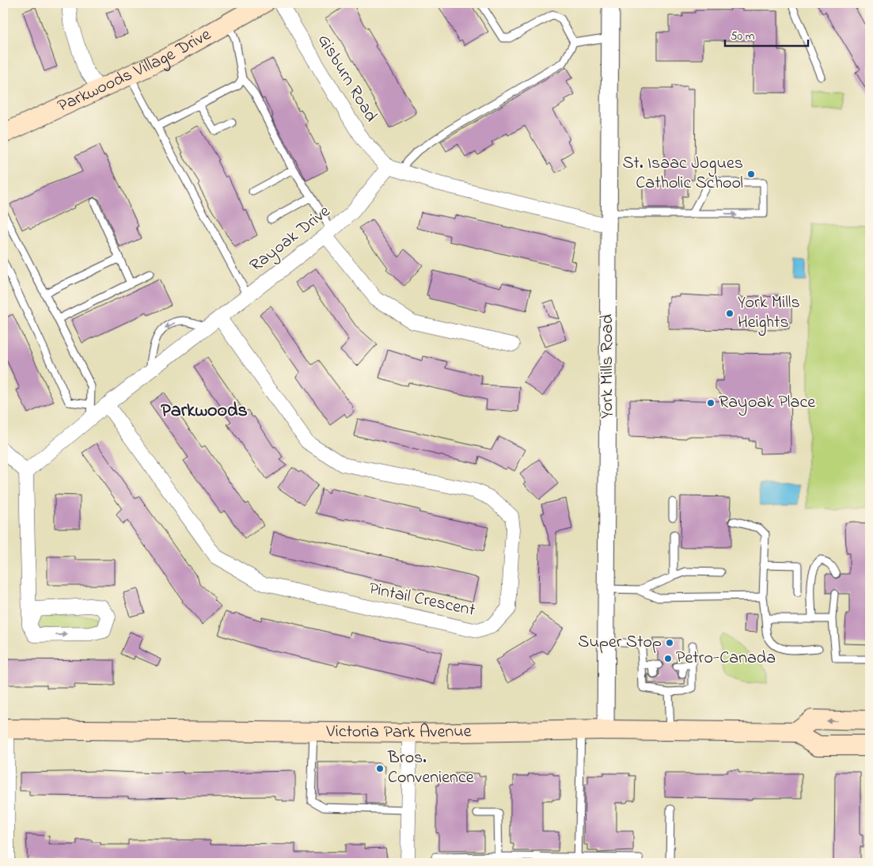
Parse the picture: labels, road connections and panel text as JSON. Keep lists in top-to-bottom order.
{
  "streets": {
    "main road": ["Parkwoods Village Drive", "Victoria Park Avenue"],
    "street": [
      "Gisburn Road",
      "Rayoak Drive",
      "York Mills Road",
      "Pintail Crescent"
    ]
  },
  "crossings": [
    ["Gisburn Road", "Rayoak Drive"],
    ["Rayoak Drive", "Pintail Crescent"],
    ["York Mills Road", "Victoria Park Avenue"]
  ],
  "districts": ["Parkwoods"],
  "places": [
    "St. Isaac Jogues Catholic School",
    "York Mills Heights",
    "Rayoak Place",
    "Super Stop",
    "Petro-Canada",
    "Bros. Convenience"
  ],
  "scale_bar": "50 m"
}
